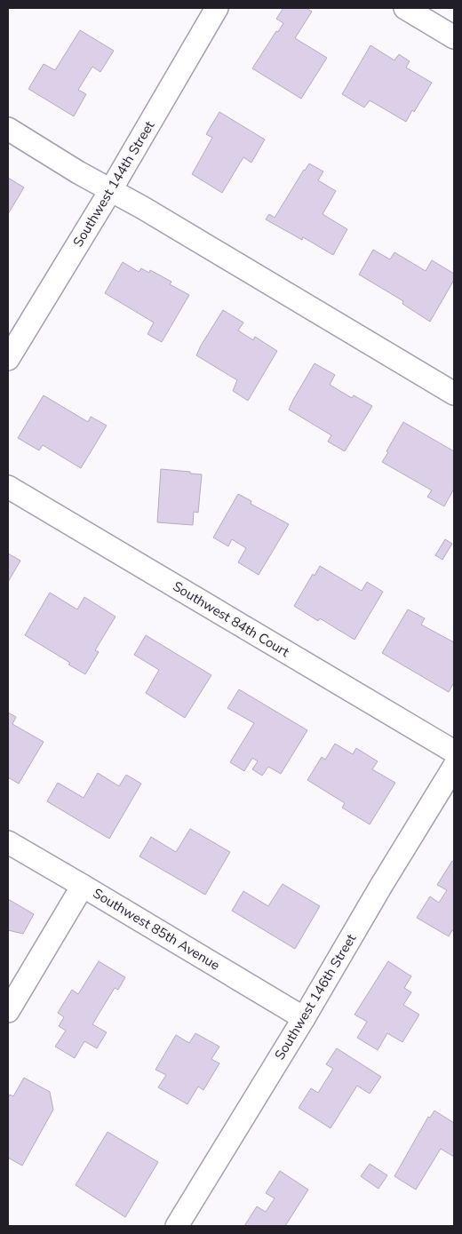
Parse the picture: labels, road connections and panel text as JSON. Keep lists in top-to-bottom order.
{
  "streets": {
    "street": [
      "Southwest 144th Street",
      "Southwest 84th Court",
      "Southwest 85th Avenue",
      "Southwest 146th Street"
    ]
  },
  "crossings": [
    ["Southwest 85th Avenue", "Southwest 146th Street"]
  ]
}
